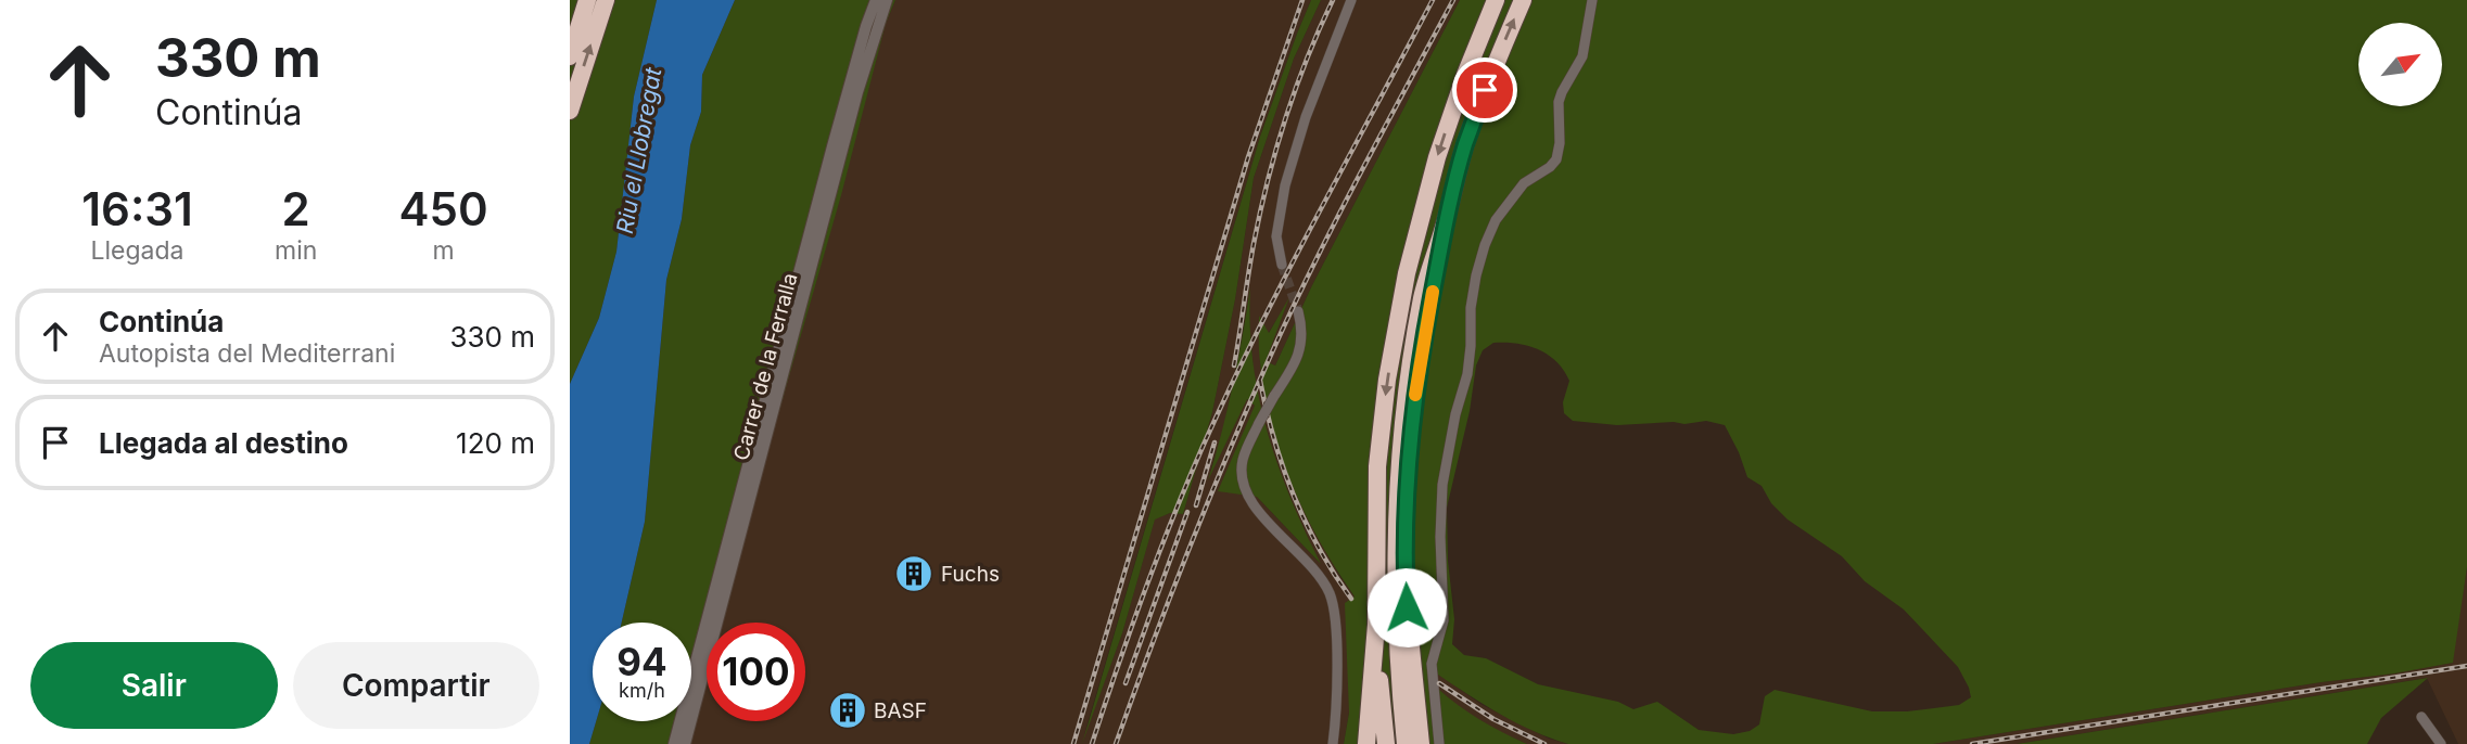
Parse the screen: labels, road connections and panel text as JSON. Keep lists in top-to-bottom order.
{
  "streets": {
    "street": ["Carrer de la Ferralla"]
  },
  "water": ["Riu el Llobregat"],
  "places": {
    "building": ["Fuchs", "BASF"]
  },
  "north": "top right",
  "page": {
    "turn": ["330 m", "Continúa"],
    "eta": [
      "16:31",
      "Llegada",
      "2",
      "min",
      "450",
      "m"
    ],
    "list": [
      {
        "name": "Continúa",
        "note": "Autopista del Mediterrani",
        "value": "330 m"
      },
      {
        "name": "Llegada al destino",
        "value": "120 m"
      }
    ],
    "speed": "94 km/h",
    "limit": "100",
    "buttons": ["Salir", "Compartir"]
  }
}
